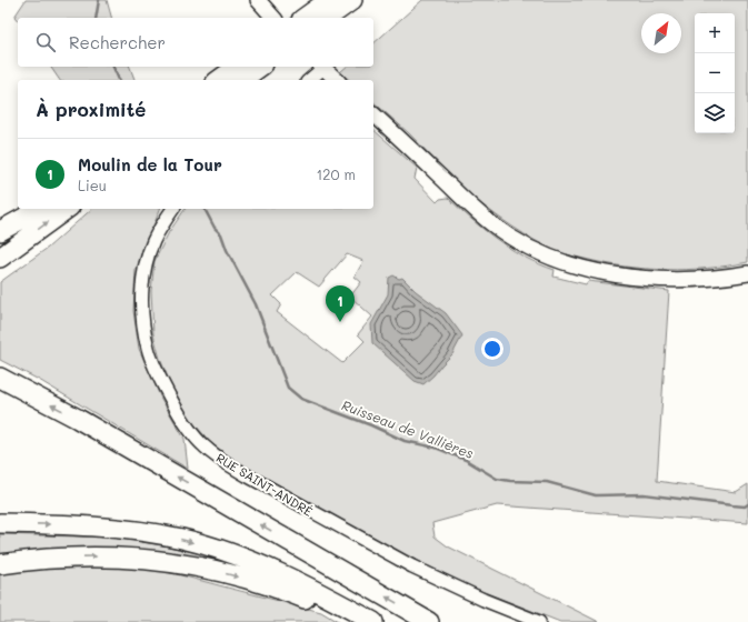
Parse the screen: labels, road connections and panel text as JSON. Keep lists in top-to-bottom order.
{
  "streets": {
    "street": ["RUE SAINT-ANDRÉ"]
  },
  "water": ["Ruisseau de Vallières"],
  "north": "top right",
  "page": {
    "map_buttons": ["+", "−"],
    "search": "Rechercher",
    "heading": "À proximité",
    "list": [
      {
        "mark": "1",
        "name": "Moulin de la Tour",
        "note": "Lieu",
        "value": "120 m"
      }
    ],
    "pins": "1"
  }
}
